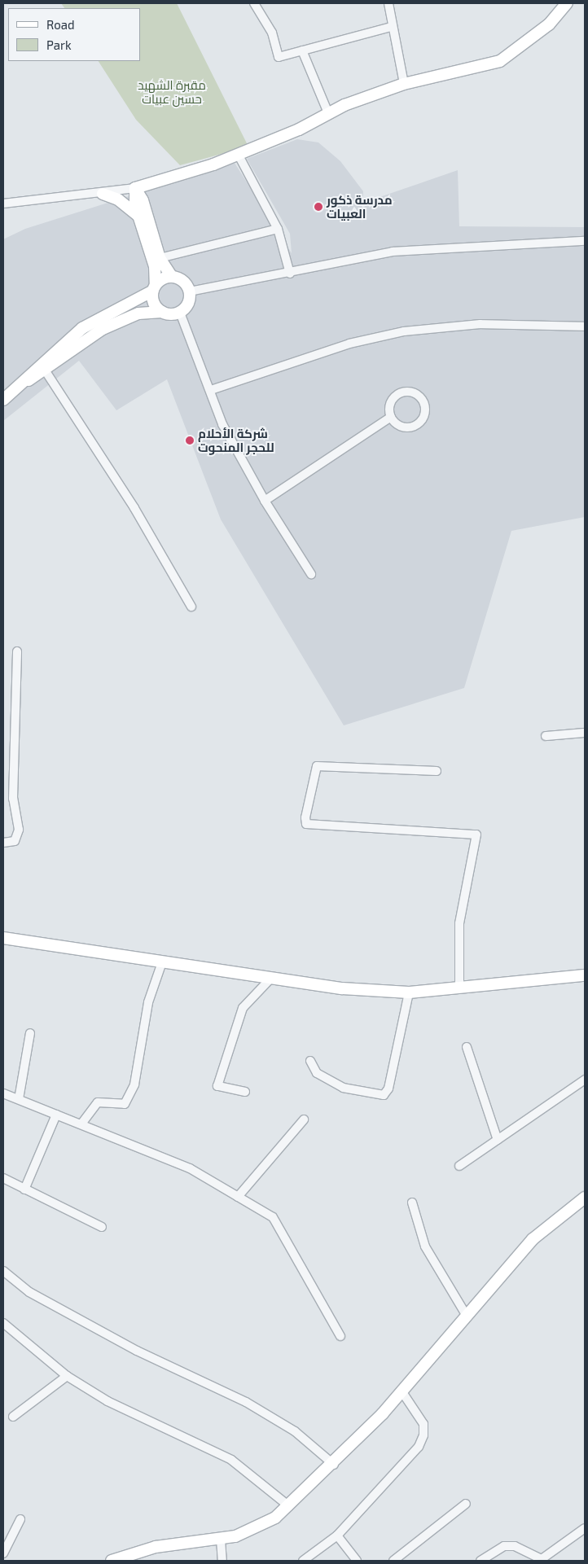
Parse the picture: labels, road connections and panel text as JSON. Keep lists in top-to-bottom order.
{
  "parks": ["مقبرة الشهيد حسين عبيات"],
  "places": ["مدرسة ذكور العبيات", "شركة الأحلام للحجر المنحوت"],
  "legend": ["Road", "Park"]
}
